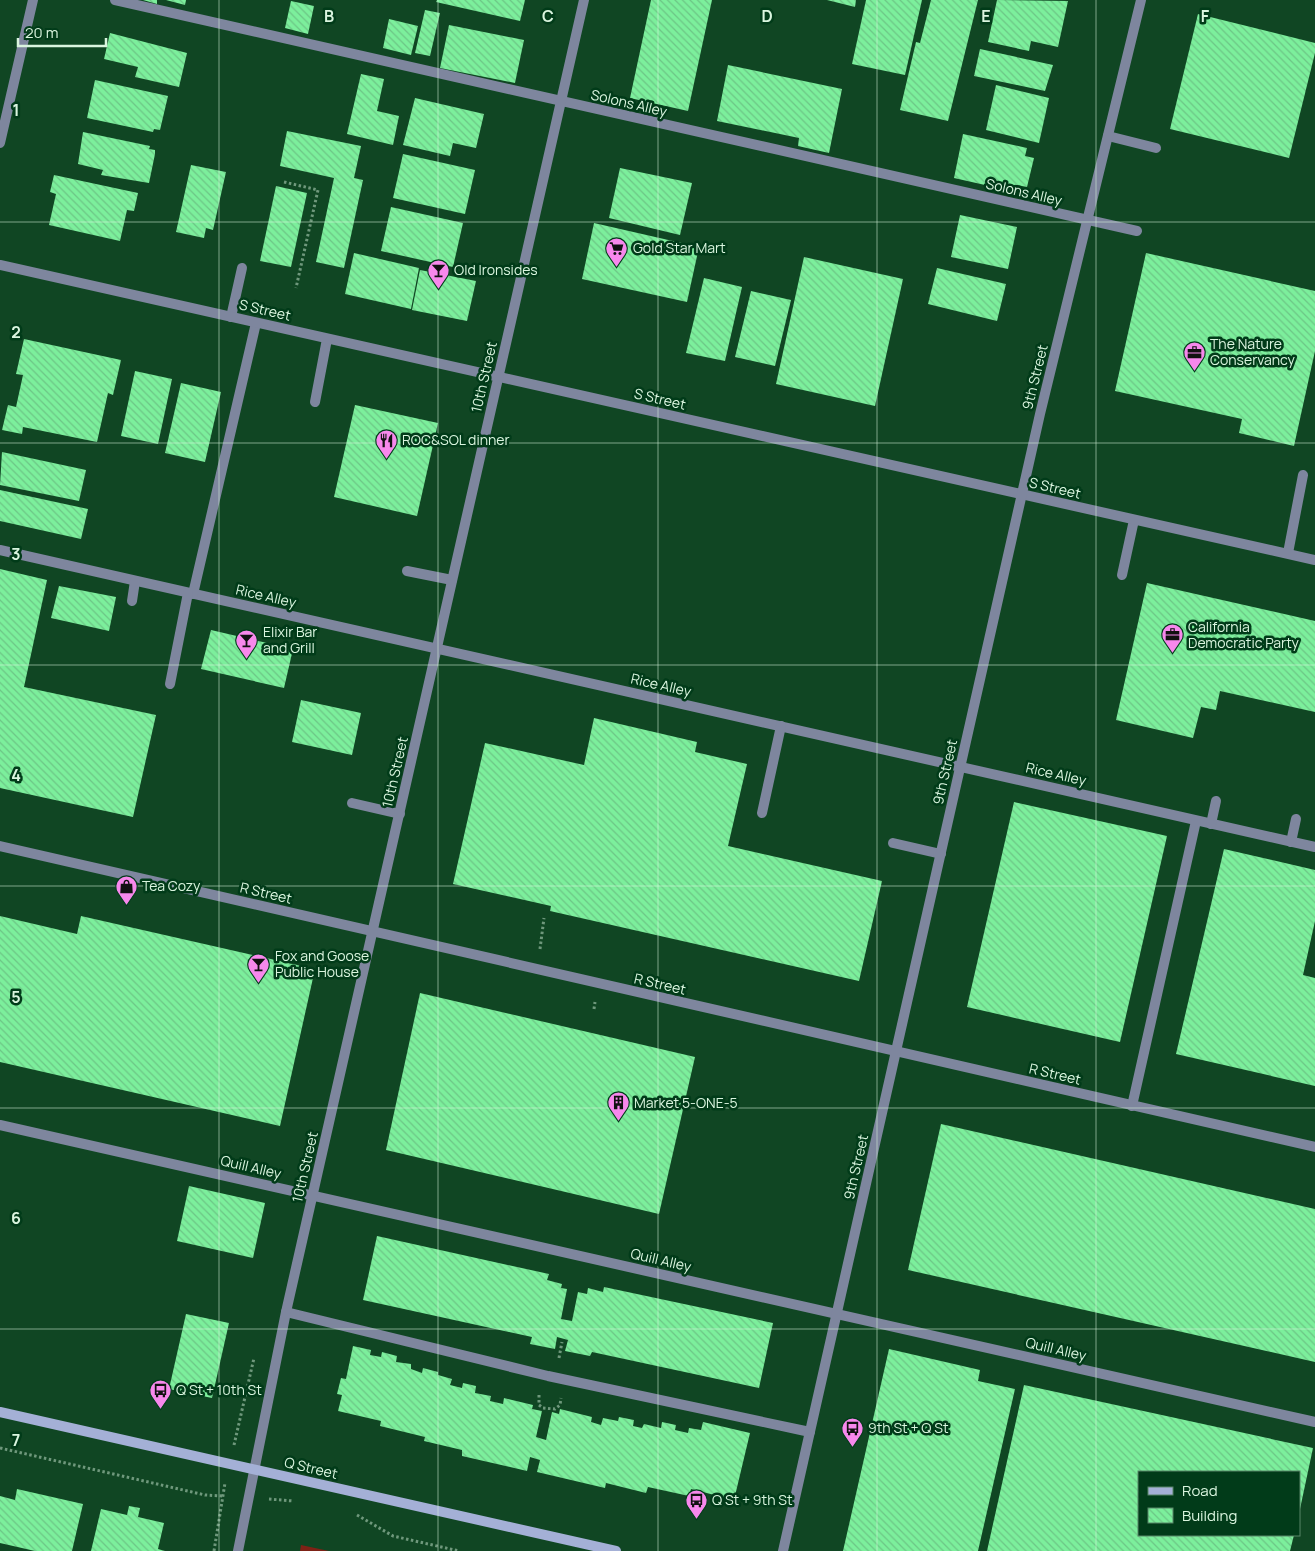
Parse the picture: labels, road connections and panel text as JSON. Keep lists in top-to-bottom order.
{
  "streets": {
    "main road": ["Q Street"],
    "street": [
      "Solons Alley",
      "S Street",
      "10th Street",
      "9th Street",
      "Rice Alley",
      "R Street",
      "Quill Alley"
    ]
  },
  "crossings": [
    ["Solons Alley", "10th Street"],
    ["Solons Alley", "9th Street"],
    ["S Street", "10th Street"],
    ["S Street", "9th Street"],
    ["10th Street", "Rice Alley"],
    ["10th Street", "R Street"],
    ["10th Street", "Quill Alley"],
    ["10th Street", "Q Street"],
    ["9th Street", "Rice Alley"],
    ["9th Street", "R Street"],
    ["9th Street", "Quill Alley"]
  ],
  "places": {
    "supermarket": ["Gold Star Mart"],
    "bar": ["Old Ironsides", "Elixir Bar and Grill", "Fox and Goose Public House"],
    "office": ["The Nature Conservancy", "California Democratic Party"],
    "restaurant": ["ROC&SOL dinner"],
    "shop": ["Tea Cozy"],
    "building": ["Market 5-ONE-5"],
    "bus stop": ["Q St + 10th St", "9th St + Q St", "Q St + 9th St"]
  },
  "legend": ["Road", "Building"],
  "scale_bar": "20 m",
  "grid": {
    "columns": [
      "B",
      "C",
      "D",
      "E",
      "F"
    ],
    "rows": [
      "1",
      "2",
      "3",
      "4",
      "5",
      "6",
      "7"
    ]
  }
}
